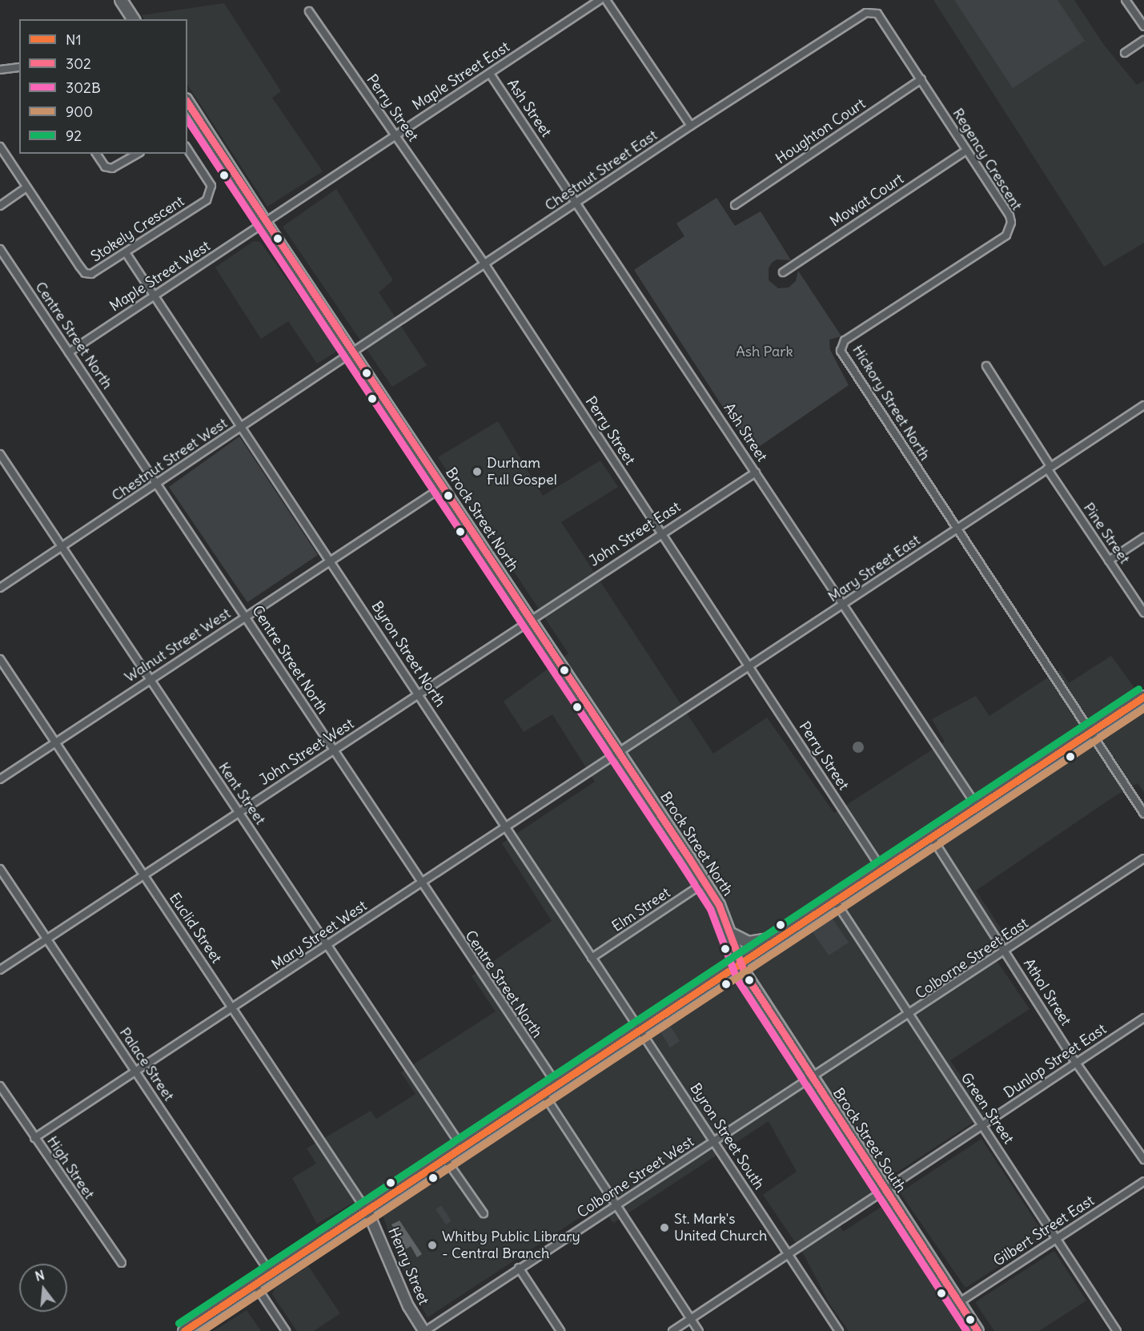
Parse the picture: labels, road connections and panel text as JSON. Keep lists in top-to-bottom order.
{
  "streets": {
    "main road": ["Brock Street North", "Brock Street South", "Henry Street"],
    "street": [
      "Maple Street East",
      "Perry Street",
      "Ash Street",
      "Houghton Court",
      "Regency Crescent",
      "Chestnut Street East",
      "Mowat Court",
      "Stokely Crescent",
      "Maple Street West",
      "Centre Street North",
      "Hickory Street North",
      "Chestnut Street West",
      "Pine Street",
      "John Street East",
      "Mary Street East",
      "Walnut Street West",
      "Byron Street North",
      "John Street West",
      "Kent Street",
      "Elm Street",
      "Euclid Street",
      "Mary Street West",
      "Colborne Street East",
      "Athol Street",
      "Dunlop Street East",
      "Palace Street",
      "Green Street",
      "Byron Street South",
      "High Street",
      "Colborne Street West",
      "Gilbert Street East"
    ]
  },
  "crossings": [
    ["Maple Street East", "Perry Street"],
    ["Maple Street East", "Ash Street"],
    ["Maple Street East", "Maple Street West"],
    ["Maple Street East", "Brock Street North"],
    ["Perry Street", "Chestnut Street East"],
    ["Perry Street", "John Street East"],
    ["Perry Street", "Mary Street East"],
    ["Ash Street", "Chestnut Street East"],
    ["Ash Street", "John Street East"],
    ["Ash Street", "Mary Street East"],
    ["Houghton Court", "Regency Crescent"],
    ["Regency Crescent", "Chestnut Street East"],
    ["Regency Crescent", "Mowat Court"],
    ["Regency Crescent", "Hickory Street North"],
    ["Chestnut Street East", "Chestnut Street West"],
    ["Chestnut Street East", "Brock Street North"],
    ["Stokely Crescent", "Byron Street North"],
    ["Maple Street West", "Centre Street North"],
    ["Maple Street West", "Brock Street North"],
    ["Maple Street West", "Byron Street North"],
    ["Centre Street North", "Chestnut Street West"],
    ["Centre Street North", "Walnut Street West"],
    ["Centre Street North", "John Street West"],
    ["Centre Street North", "Mary Street West"],
    ["Hickory Street North", "Mary Street East"],
    ["Chestnut Street West", "Brock Street North"],
    ["Chestnut Street West", "Byron Street North"],
    ["Chestnut Street West", "Kent Street"],
    ["Brock Street North", "John Street East"],
    ["Brock Street North", "Mary Street East"],
    ["Brock Street North", "Walnut Street West"],
    ["Brock Street North", "John Street West"],
    ["Brock Street North", "Elm Street"],
    ["Brock Street North", "Mary Street West"],
    ["Brock Street North", "Brock Street South"],
    ["Pine Street", "Mary Street East"],
    ["John Street East", "John Street West"],
    ["Mary Street East", "Mary Street West"],
    ["Walnut Street West", "Byron Street North"],
    ["Walnut Street West", "Kent Street"],
    ["Walnut Street West", "Euclid Street"],
    ["Byron Street North", "John Street West"],
    ["Byron Street North", "Elm Street"],
    ["Byron Street North", "Mary Street West"],
    ["Byron Street North", "Byron Street South"],
    ["John Street West", "Kent Street"],
    ["John Street West", "Euclid Street"],
    ["John Street West", "Palace Street"],
    ["Kent Street", "Mary Street West"],
    ["Euclid Street", "Mary Street West"],
    ["Euclid Street", "Henry Street"],
    ["Mary Street West", "Palace Street"],
    ["Mary Street West", "High Street"],
    ["Colborne Street East", "Athol Street"],
    ["Colborne Street East", "Green Street"],
    ["Colborne Street East", "Brock Street South"],
    ["Colborne Street East", "Colborne Street West"],
    ["Athol Street", "Dunlop Street East"],
    ["Dunlop Street East", "Green Street"],
    ["Dunlop Street East", "Byron Street South"],
    ["Dunlop Street East", "Brock Street South"],
    ["Green Street", "Gilbert Street East"],
    ["Byron Street South", "Colborne Street West"],
    ["Brock Street South", "Colborne Street West"],
    ["Brock Street South", "Gilbert Street East"],
    ["Colborne Street West", "Henry Street"]
  ],
  "parks": ["Ash Park"],
  "places": ["Durham Full Gospel", "St. Mark's United Church", "Whitby Public Library - Central Branch"],
  "lines": [
    "transit line 302",
    "transit line 302B",
    "transit line 92",
    "transit line N1",
    "transit line 900"
  ],
  "legend": [
    "N1",
    "302",
    "302B",
    "900",
    "92"
  ],
  "north": "top"
}
